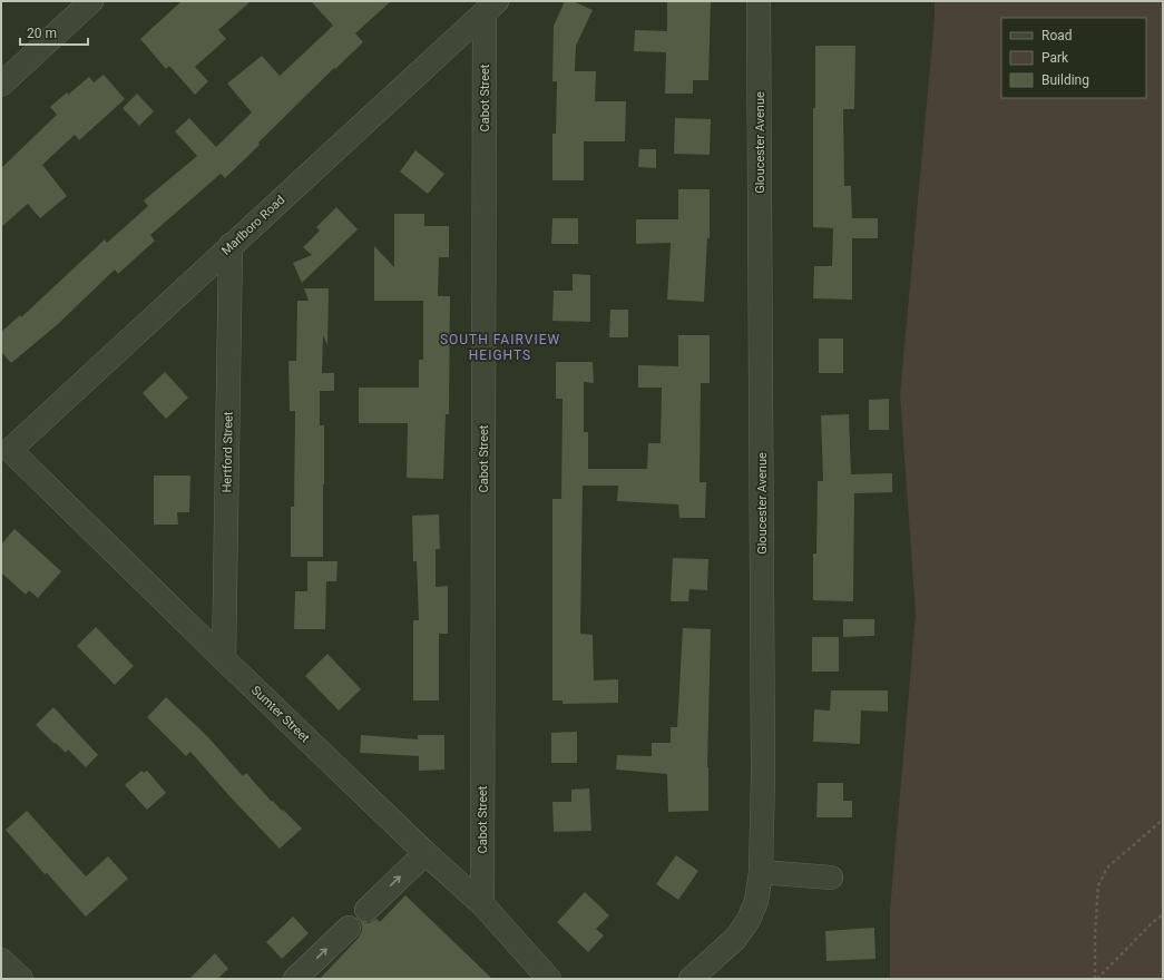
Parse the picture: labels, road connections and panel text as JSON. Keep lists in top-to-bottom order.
{
  "streets": {
    "street": [
      "Cabot Street",
      "Gloucester Avenue",
      "Marlboro Road",
      "Hertford Street",
      "Sumter Street"
    ]
  },
  "crossings": [
    ["Cabot Street", "Marlboro Road"],
    ["Cabot Street", "Sumter Street"],
    ["Marlboro Road", "Hertford Street"],
    ["Marlboro Road", "Sumter Street"],
    ["Hertford Street", "Sumter Street"]
  ],
  "districts": ["SOUTH FAIRVIEW HEIGHTS"],
  "legend": ["Road", "Park", "Building"],
  "scale_bar": "20 m"
}
